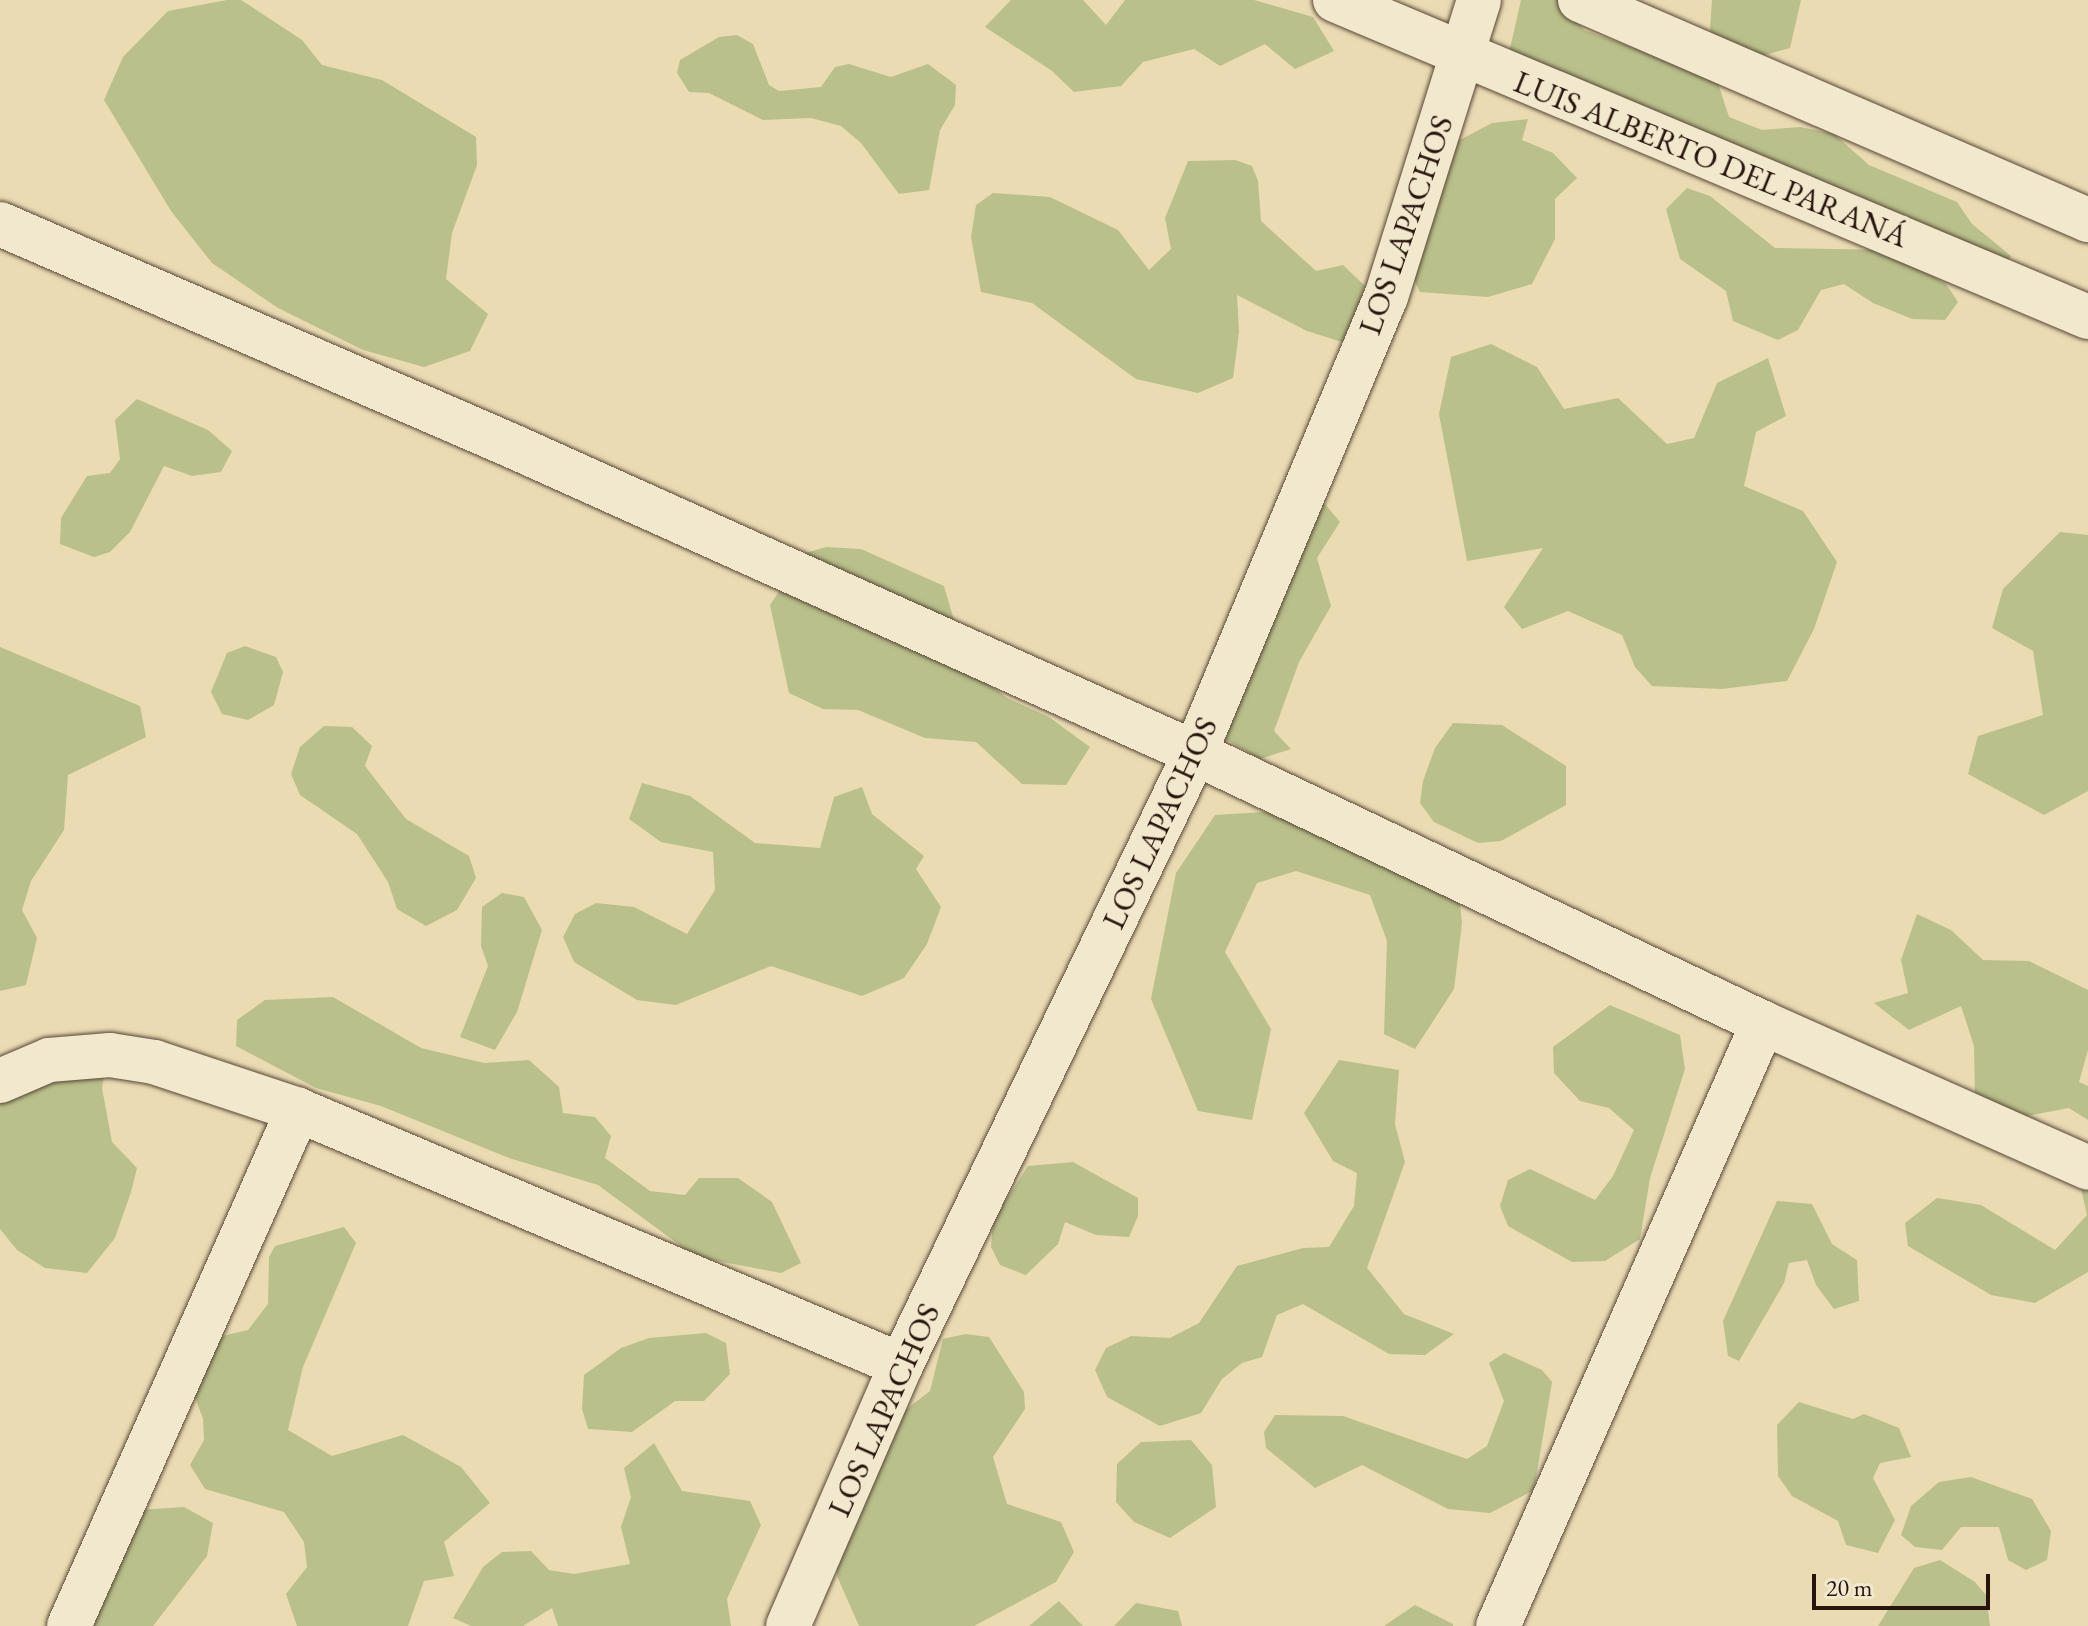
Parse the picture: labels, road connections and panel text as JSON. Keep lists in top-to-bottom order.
{
  "streets": {
    "street": ["LUIS ALBERTO DEL PARANÁ", "LOS LAPACHOS"]
  },
  "crossings": [
    ["LUIS ALBERTO DEL PARANÁ", "LOS LAPACHOS"]
  ],
  "scale_bar": "20 m"
}
